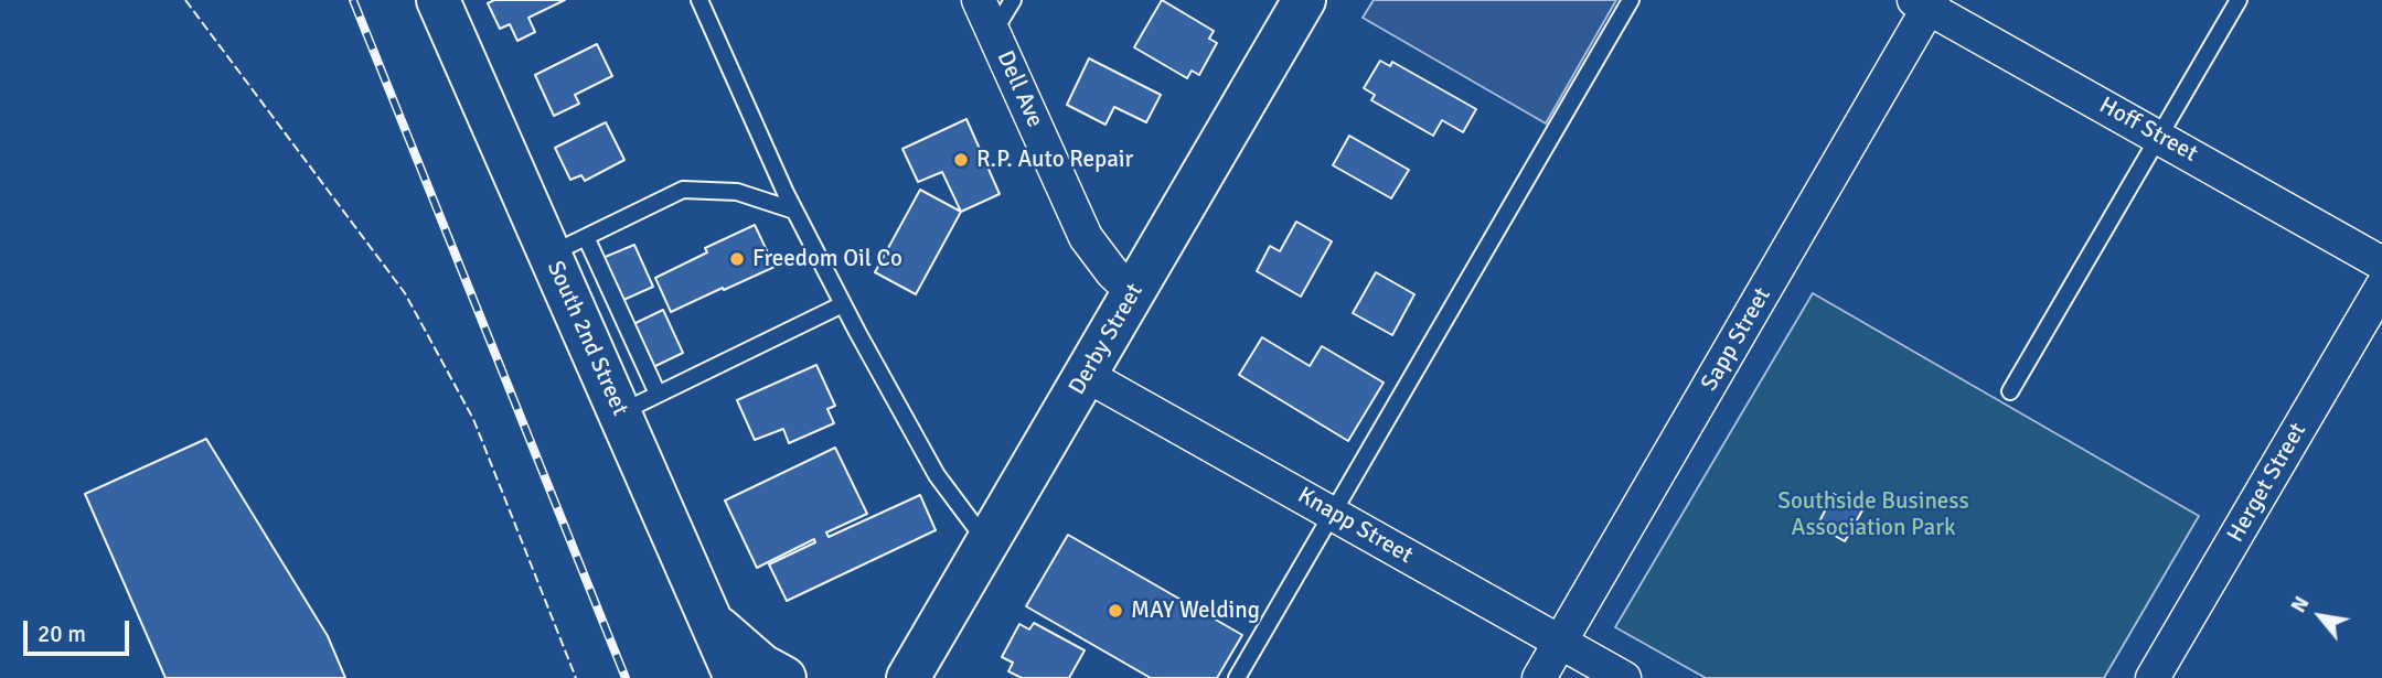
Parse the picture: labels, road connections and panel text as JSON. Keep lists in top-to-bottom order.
{
  "streets": {
    "main road": ["South 2nd Street", "Derby Street"],
    "street": [
      "Dell Ave",
      "Hoff Street",
      "Sapp Street",
      "Herget Street",
      "Knapp Street"
    ]
  },
  "crossings": [
    ["Dell Ave", "Derby Street"],
    ["Hoff Street", "Sapp Street"],
    ["Derby Street", "Knapp Street"],
    ["Sapp Street", "Knapp Street"]
  ],
  "parks": ["Southside Business Association Park"],
  "places": ["R.P. Auto Repair", "Freedom Oil Co", "MAY Welding"],
  "scale_bar": "20 m",
  "north": "top left"
}
